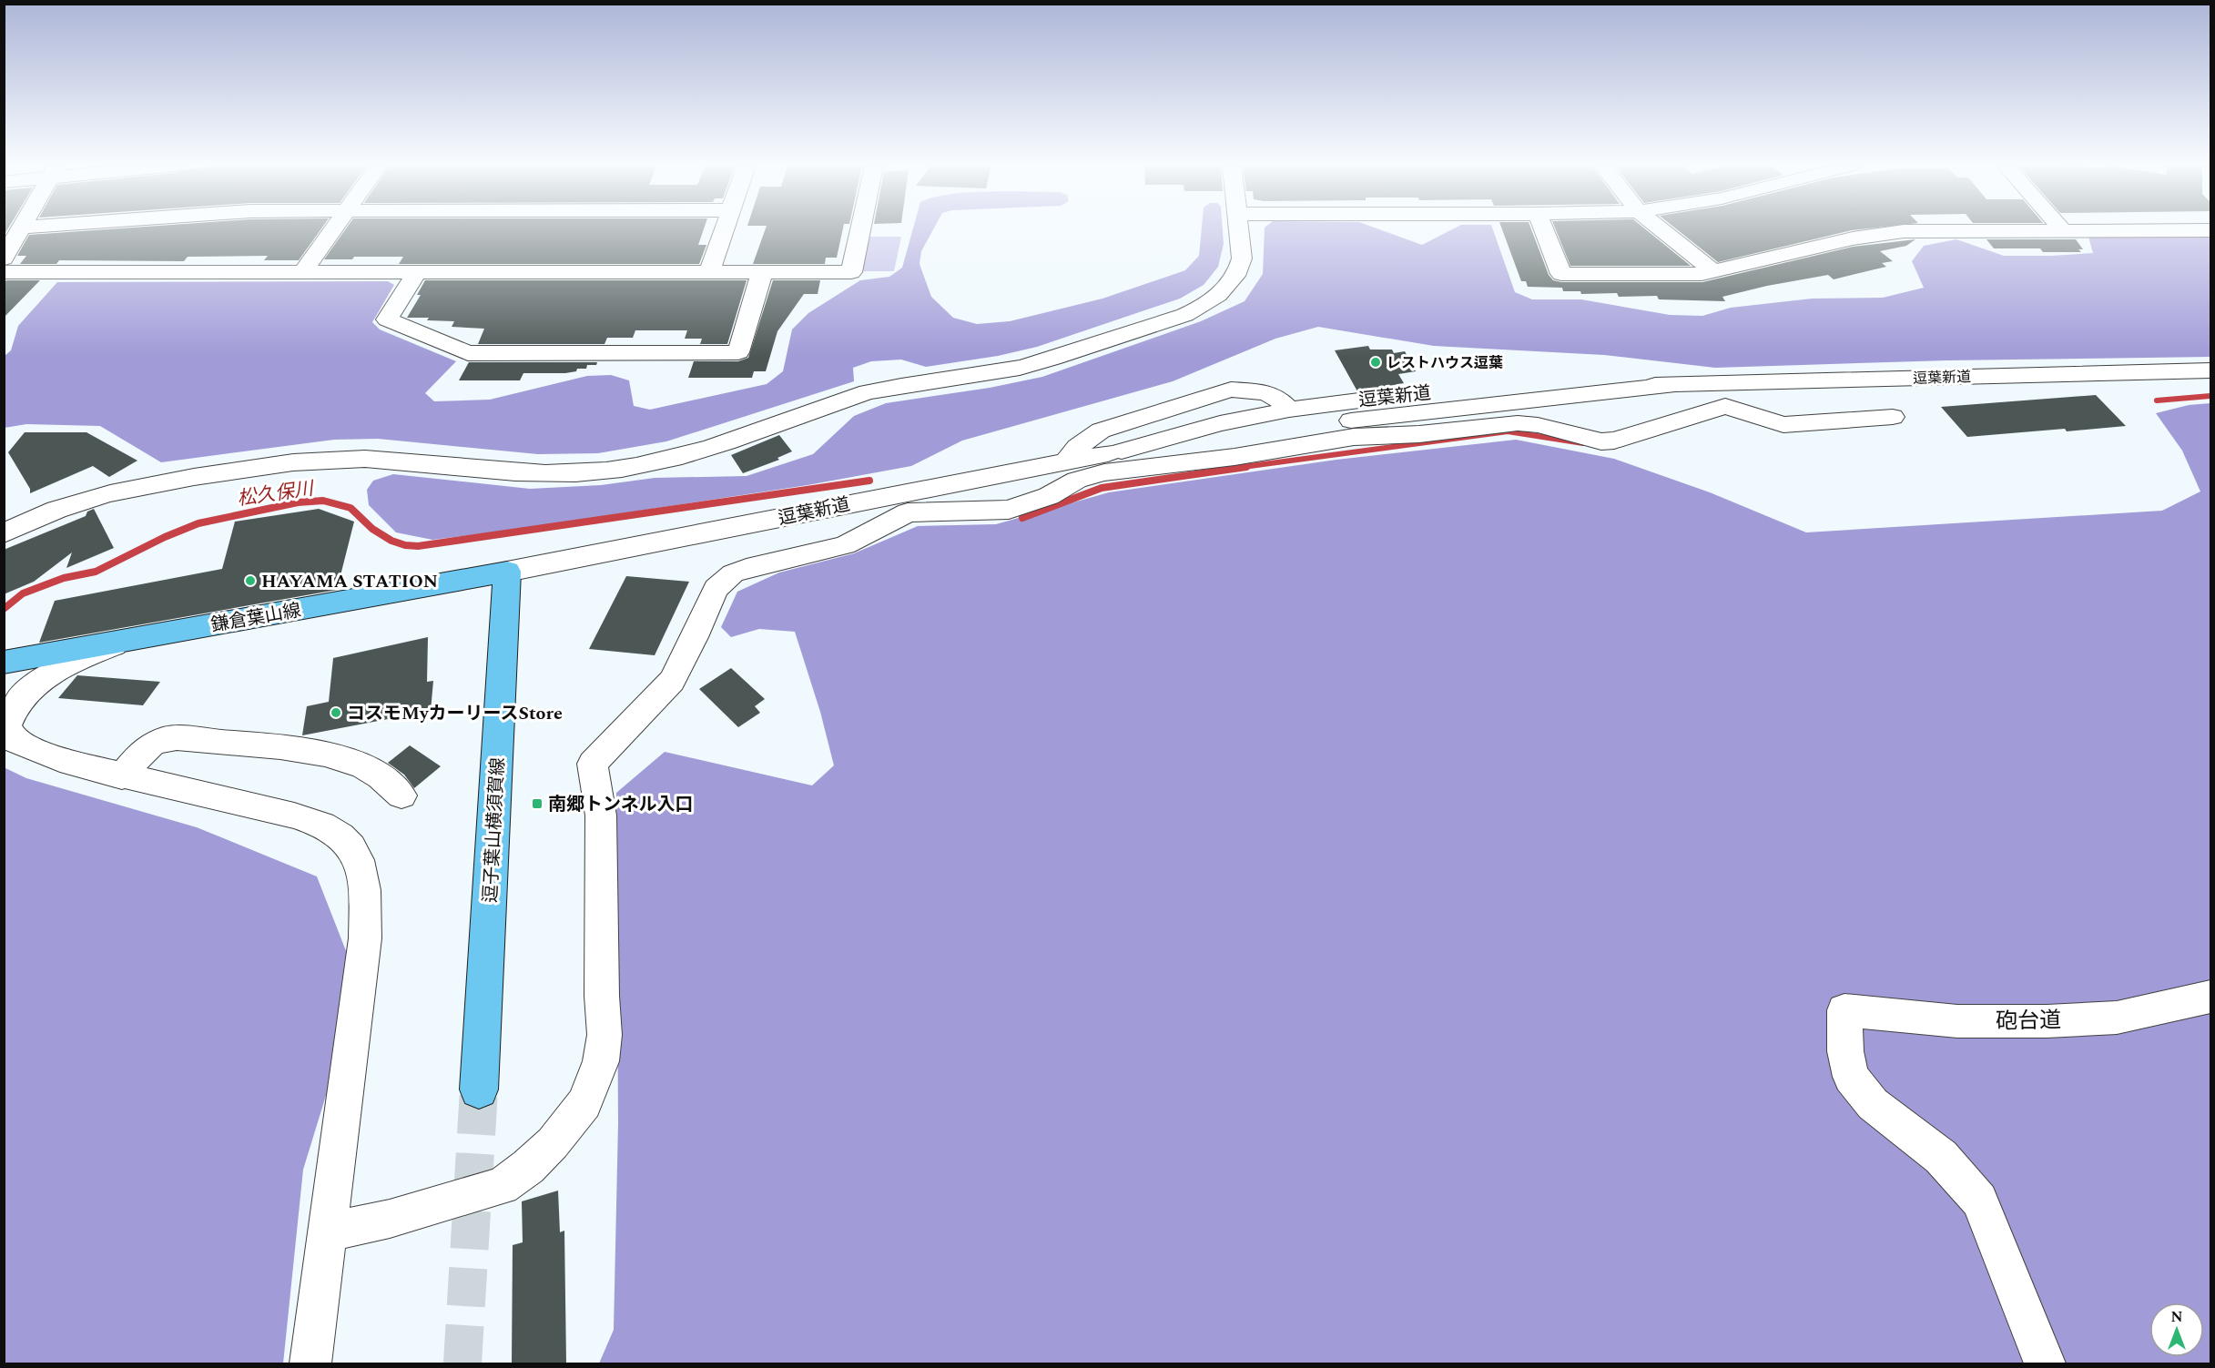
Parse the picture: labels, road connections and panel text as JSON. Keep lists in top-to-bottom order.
{
  "streets": {
    "main road": ["鎌倉葉山線", "逗子葉山横須賀線"],
    "street": ["逗葉新道", "砲台道"]
  },
  "crossings": [
    ["逗葉新道", "鎌倉葉山線"],
    ["逗葉新道", "逗子葉山横須賀線"],
    ["鎌倉葉山線", "逗子葉山横須賀線"]
  ],
  "water": ["松久保川"],
  "places": {
    "other": ["レストハウス逗葉", "HAYAMA STATION", "コスモMyカーリースStore"],
    "transit": ["南郷トンネル入口"]
  },
  "north": "top"
}
